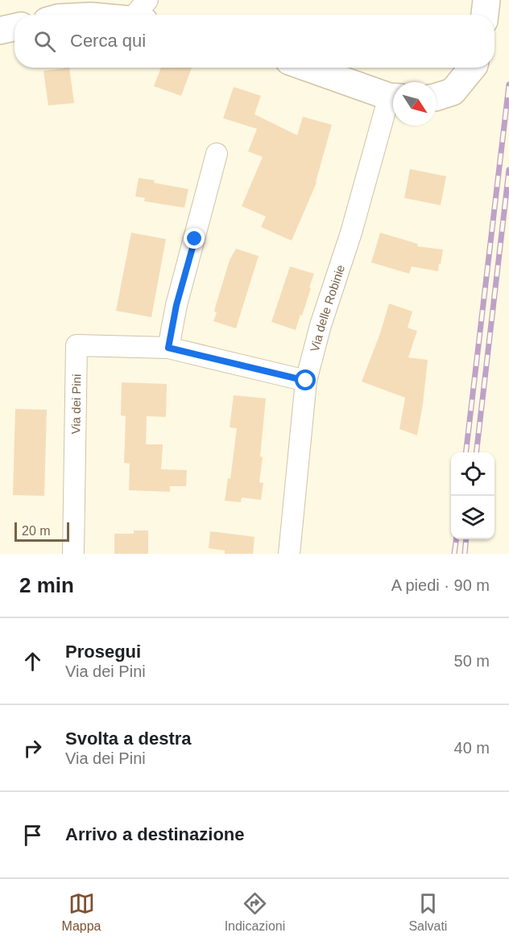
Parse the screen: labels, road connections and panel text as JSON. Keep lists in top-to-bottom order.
{
  "streets": {
    "street": ["Via delle Robinie", "Via dei Pini"]
  },
  "crossings": [
    ["Via delle Robinie", "Via dei Pini"]
  ],
  "scale_bar": "20 m",
  "north": "bottom right",
  "page": {
    "search": "Cerca qui",
    "scale": "20 m",
    "heading": ["2 min", "A piedi · 90 m"],
    "list": [
      ["Prosegui", "Via dei Pini", "50 m"],
      ["Svolta a destra", "Via dei Pini", "40 m"],
      "Arrivo a destinazione"
    ],
    "nav": ["Mappa", "Indicazioni", "Salvati"]
  }
}
